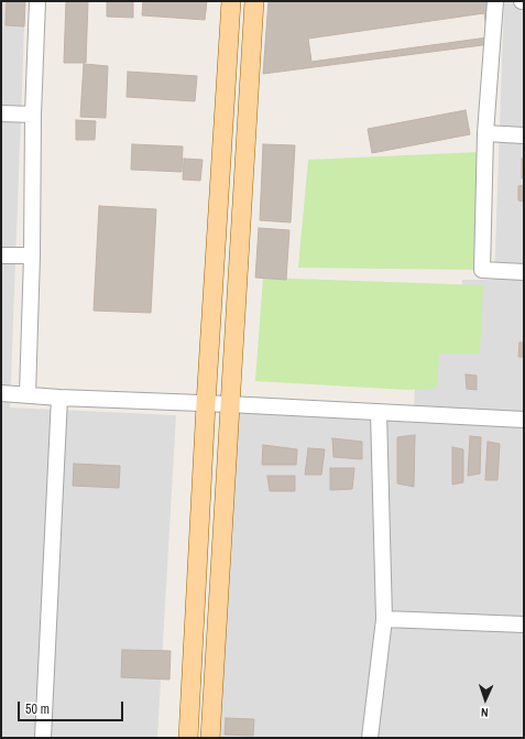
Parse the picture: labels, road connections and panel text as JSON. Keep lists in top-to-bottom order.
{
  "scale_bar": "50 m",
  "north": "bottom"
}
